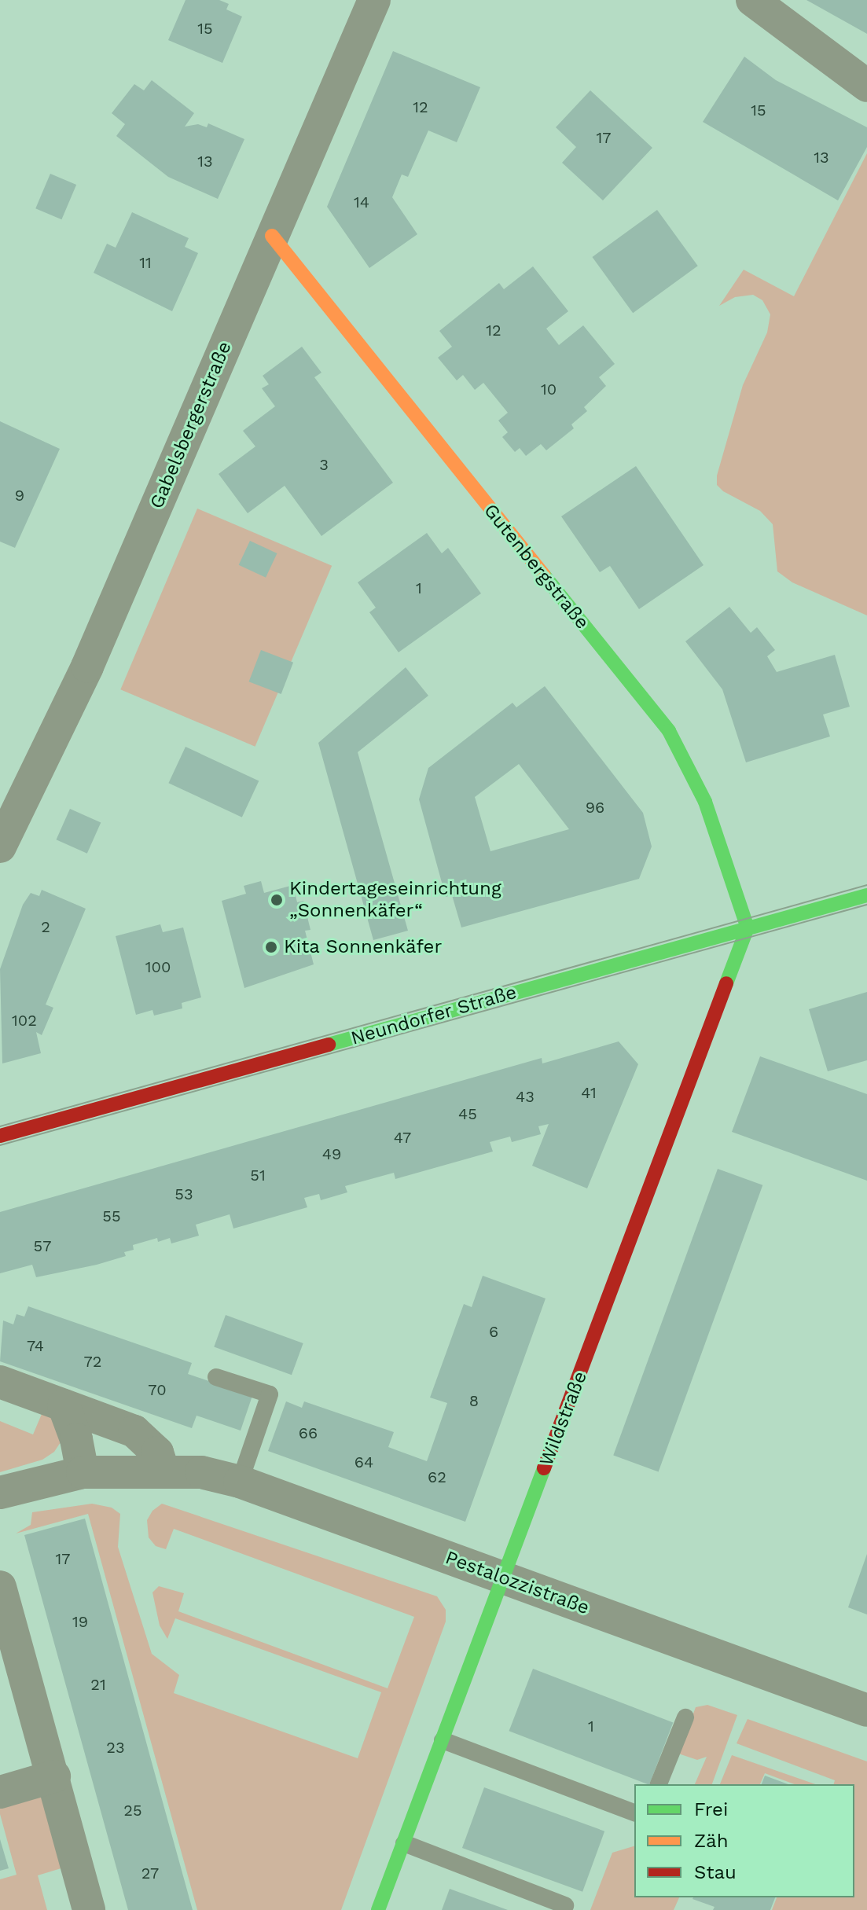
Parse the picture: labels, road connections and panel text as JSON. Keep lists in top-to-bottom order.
{
  "streets": {
    "street": [
      "Gabelsbergerstraße",
      "Gutenbergstraße",
      "Neundorfer Straße",
      "Wildstraße",
      "Pestalozzistraße"
    ]
  },
  "crossings": [
    ["Gabelsbergerstraße", "Gutenbergstraße"],
    ["Gutenbergstraße", "Neundorfer Straße"],
    ["Gutenbergstraße", "Wildstraße"],
    ["Neundorfer Straße", "Wildstraße"],
    ["Wildstraße", "Pestalozzistraße"]
  ],
  "places": ["Kindertageseinrichtung „Sonnenkäfer“", "Kita Sonnenkäfer"],
  "house_numbers": [
    "15",
    "12",
    "15",
    "17",
    "13",
    "13",
    "14",
    "11",
    "12",
    "10",
    "3",
    "9",
    "1",
    "96",
    "2",
    "100",
    "102",
    "41",
    "43",
    "45",
    "47",
    "49",
    "51",
    "53",
    "55",
    "57",
    "6",
    "74",
    "72",
    "70",
    "8",
    "66",
    "64",
    "62",
    "17",
    "19",
    "21",
    "1",
    "23",
    "25",
    "27"
  ],
  "legend": ["Frei", "Zäh", "Stau"]
}
